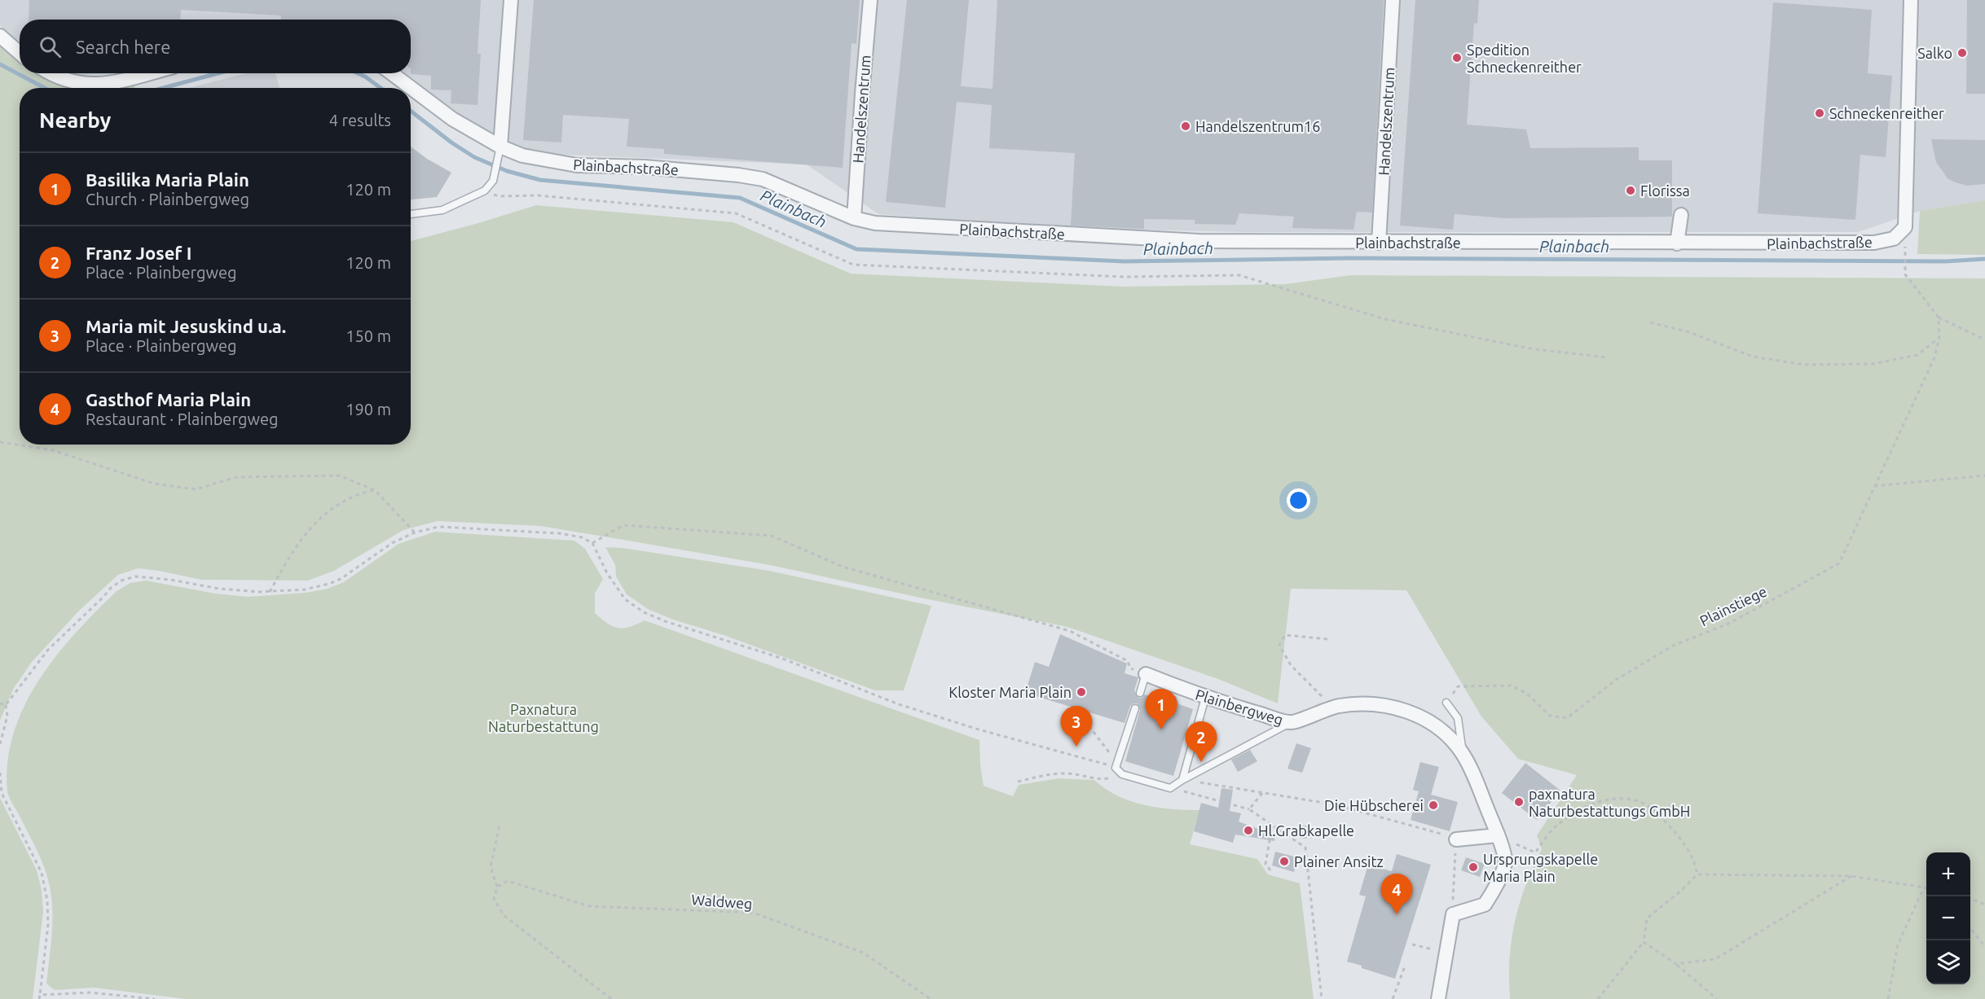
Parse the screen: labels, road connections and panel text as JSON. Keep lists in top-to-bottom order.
{
  "streets": {
    "street": ["Handelszentrum", "Plainbachstraße", "Plainbergweg"],
    "path": ["Plainstiege", "Waldweg"]
  },
  "crossings": [
    ["Handelszentrum", "Plainbachstraße"]
  ],
  "water": ["Plainbach"],
  "parks": ["Paxnatura Naturbestattung"],
  "places": [
    "Salko",
    "Spedition Schneckenreither",
    "Schneckenreither",
    "Handelszentrum16",
    "Florissa",
    "Kloster Maria Plain",
    "paxnatura Naturbestattungs GmbH",
    "Die Hübscherei",
    "Hl.Grabkapelle",
    "Plainer Ansitz",
    "Ursprungskapelle Maria Plain"
  ],
  "page": {
    "search": "Search here",
    "heading": ["Nearby", "4 results"],
    "list": [
      {
        "mark": "1",
        "name": "Basilika Maria Plain",
        "note": "Church · Plainbergweg",
        "value": "120 m"
      },
      {
        "mark": "2",
        "name": "Franz Josef I",
        "note": "Place · Plainbergweg",
        "value": "120 m"
      },
      {
        "mark": "3",
        "name": "Maria mit Jesuskind u.a.",
        "note": "Place · Plainbergweg",
        "value": "150 m"
      },
      {
        "mark": "4",
        "name": "Gasthof Maria Plain",
        "note": "Restaurant · Plainbergweg",
        "value": "190 m"
      }
    ],
    "pins": [
      "1",
      "3",
      "2",
      "4"
    ],
    "map_buttons": ["+", "−"]
  }
}
